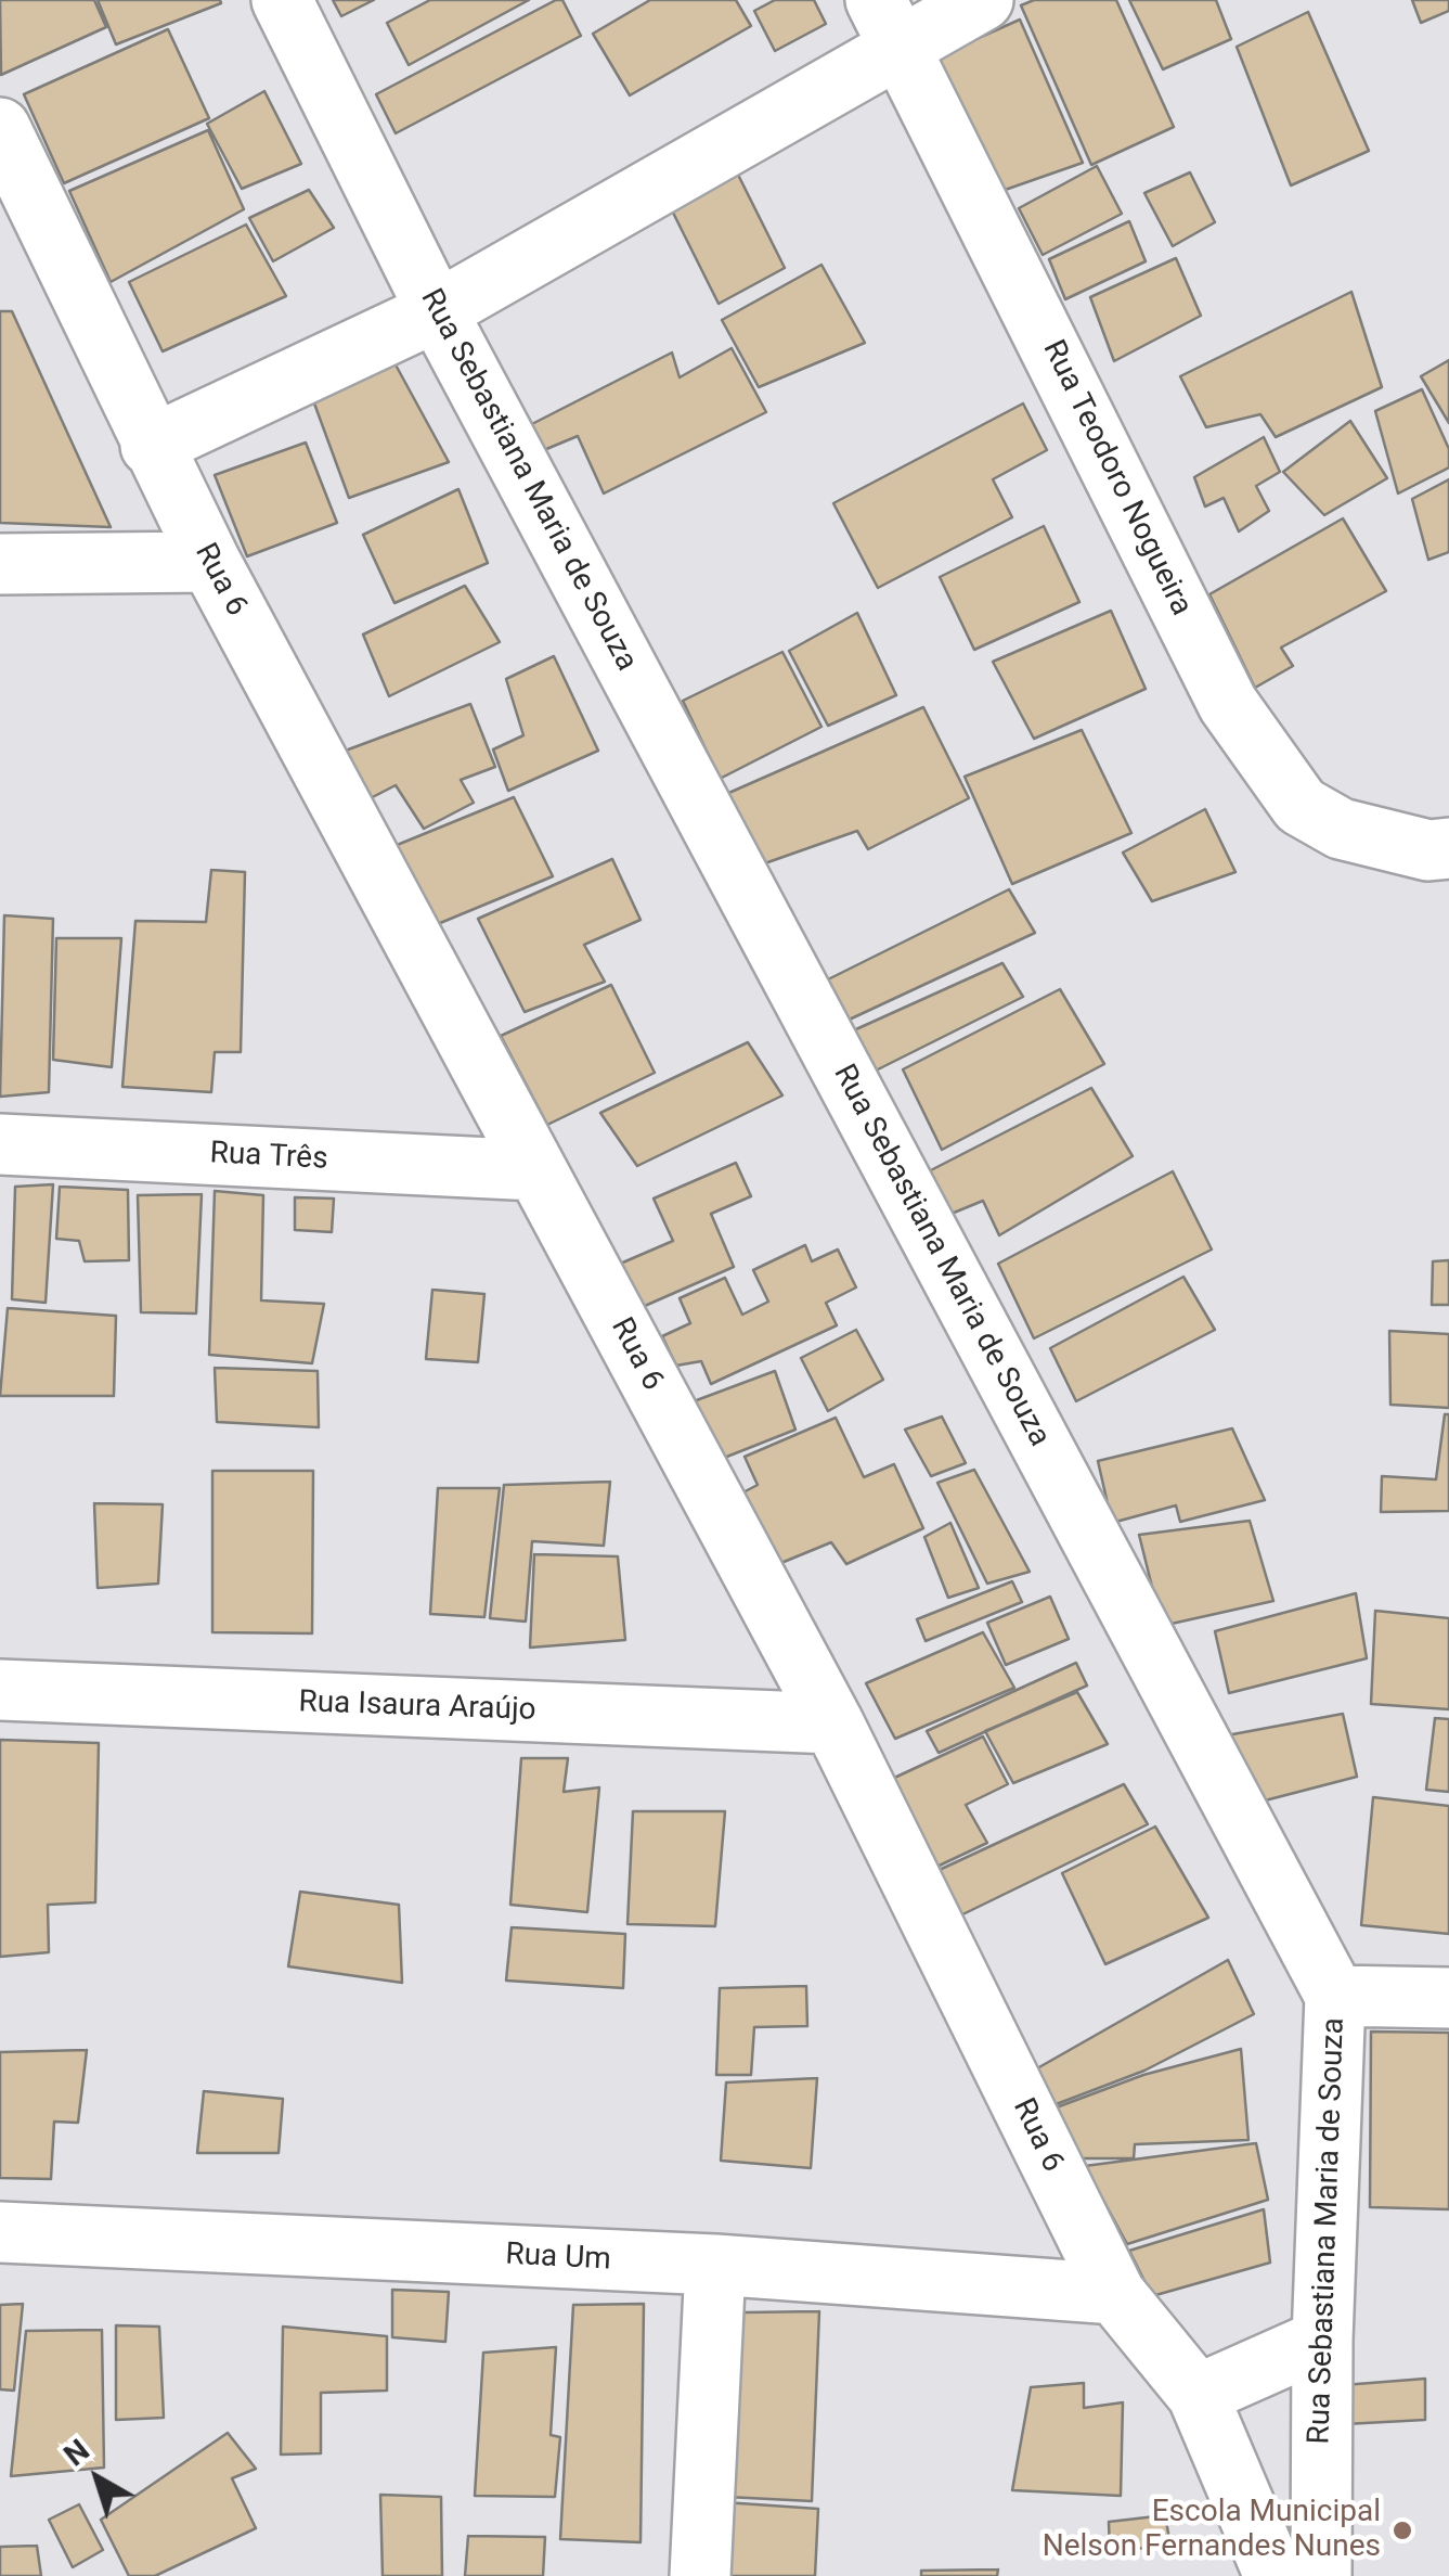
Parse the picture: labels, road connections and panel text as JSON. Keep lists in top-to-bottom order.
{
  "streets": {
    "street": [
      "Rua Teodoro Nogueira",
      "Rua Sebastiana Maria de Souza",
      "Rua 6",
      "Rua Três",
      "Rua Isaura Araújo",
      "Rua Um"
    ]
  },
  "crossings": [
    ["Rua 6", "Rua Três"],
    ["Rua 6", "Rua Isaura Araújo"],
    ["Rua 6", "Rua Um"]
  ],
  "places": ["Escola Municipal Nelson Fernandes Nunes"],
  "north": "top left"
}
